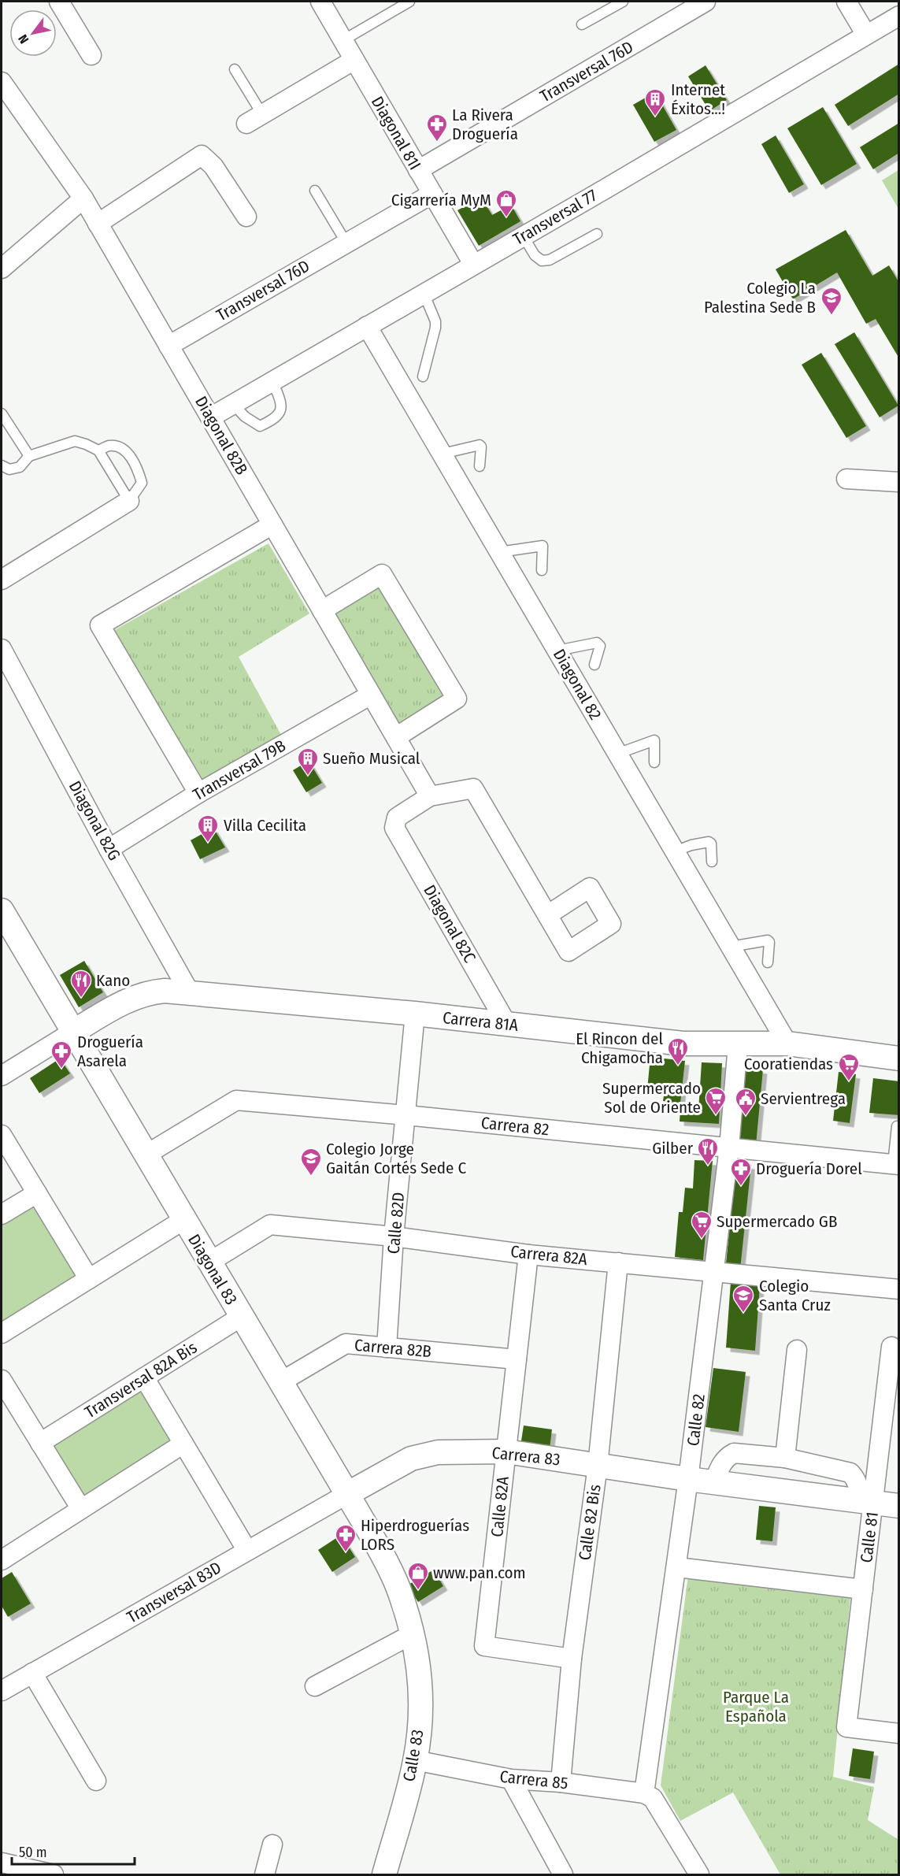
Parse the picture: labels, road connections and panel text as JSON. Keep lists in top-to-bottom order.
{
  "streets": {
    "street": [
      "Transversal 76D",
      "Diagonal 81I",
      "Transversal 77",
      "Diagonal 82B",
      "Diagonal 82",
      "Transversal 79B",
      "Diagonal 82G",
      "Diagonal 82C",
      "Carrera 81A",
      "Carrera 82",
      "Calle 82D",
      "Carrera 82A",
      "Diagonal 83",
      "Carrera 82B",
      "Transversal 82A Bis",
      "Calle 82",
      "Carrera 83",
      "Calle 82A",
      "Calle 82 Bis",
      "Calle 81",
      "Transversal 83D",
      "Calle 83",
      "Carrera 85"
    ]
  },
  "crossings": [
    ["Transversal 76D", "Diagonal 81I"],
    ["Transversal 76D", "Diagonal 82B"],
    ["Diagonal 81I", "Transversal 77"],
    ["Transversal 77", "Diagonal 82B"],
    ["Transversal 77", "Diagonal 82"],
    ["Diagonal 82B", "Transversal 79B"],
    ["Diagonal 82B", "Diagonal 82C"],
    ["Diagonal 82", "Carrera 81A"],
    ["Transversal 79B", "Diagonal 82G"],
    ["Diagonal 82G", "Carrera 81A"],
    ["Diagonal 82C", "Carrera 81A"],
    ["Carrera 81A", "Calle 82D"],
    ["Carrera 81A", "Diagonal 83"],
    ["Carrera 81A", "Calle 82"],
    ["Carrera 82", "Calle 82D"],
    ["Carrera 82", "Diagonal 83"],
    ["Carrera 82", "Calle 82"],
    ["Calle 82D", "Carrera 82A"],
    ["Calle 82D", "Carrera 82B"],
    ["Carrera 82A", "Diagonal 83"],
    ["Carrera 82A", "Calle 82"],
    ["Carrera 82A", "Calle 82A"],
    ["Carrera 82A", "Calle 82 Bis"],
    ["Diagonal 83", "Carrera 82B"],
    ["Diagonal 83", "Transversal 82A Bis"],
    ["Diagonal 83", "Carrera 83"],
    ["Diagonal 83", "Transversal 83D"],
    ["Diagonal 83", "Calle 83"],
    ["Carrera 82B", "Calle 82A"],
    ["Calle 82", "Carrera 83"],
    ["Calle 82", "Carrera 85"],
    ["Carrera 83", "Calle 82A"],
    ["Carrera 83", "Calle 82 Bis"],
    ["Carrera 83", "Calle 81"],
    ["Carrera 83", "Transversal 83D"],
    ["Calle 82A", "Calle 82 Bis"],
    ["Calle 82 Bis", "Carrera 85"],
    ["Calle 83", "Carrera 85"]
  ],
  "parks": ["Parque La Española"],
  "places": {
    "building": ["Internet Éxitos...!", "Sueño Musical", "Villa Cecilita"],
    "pharmacy": [
      "La Rivera Droguería",
      "Droguería Asarela",
      "Droguería Dorel",
      "Hiperdroguerías LORS"
    ],
    "shop": ["Cigarrería MyM", "www.pan.com"],
    "school or university": ["Colegio La Palestina Sede B", "Colegio Jorge Gaitán Cortés Sede C", "Colegio Santa Cruz"],
    "restaurant": ["Kano", "El Rincon del Chigamocha", "Gilber"],
    "supermarket": ["Cooratiendas", "Supermercado Sol de Oriente", "Supermercado GB"],
    "public building": ["Servientrega"]
  },
  "scale_bar": "50 m",
  "north": "bottom left"
}
